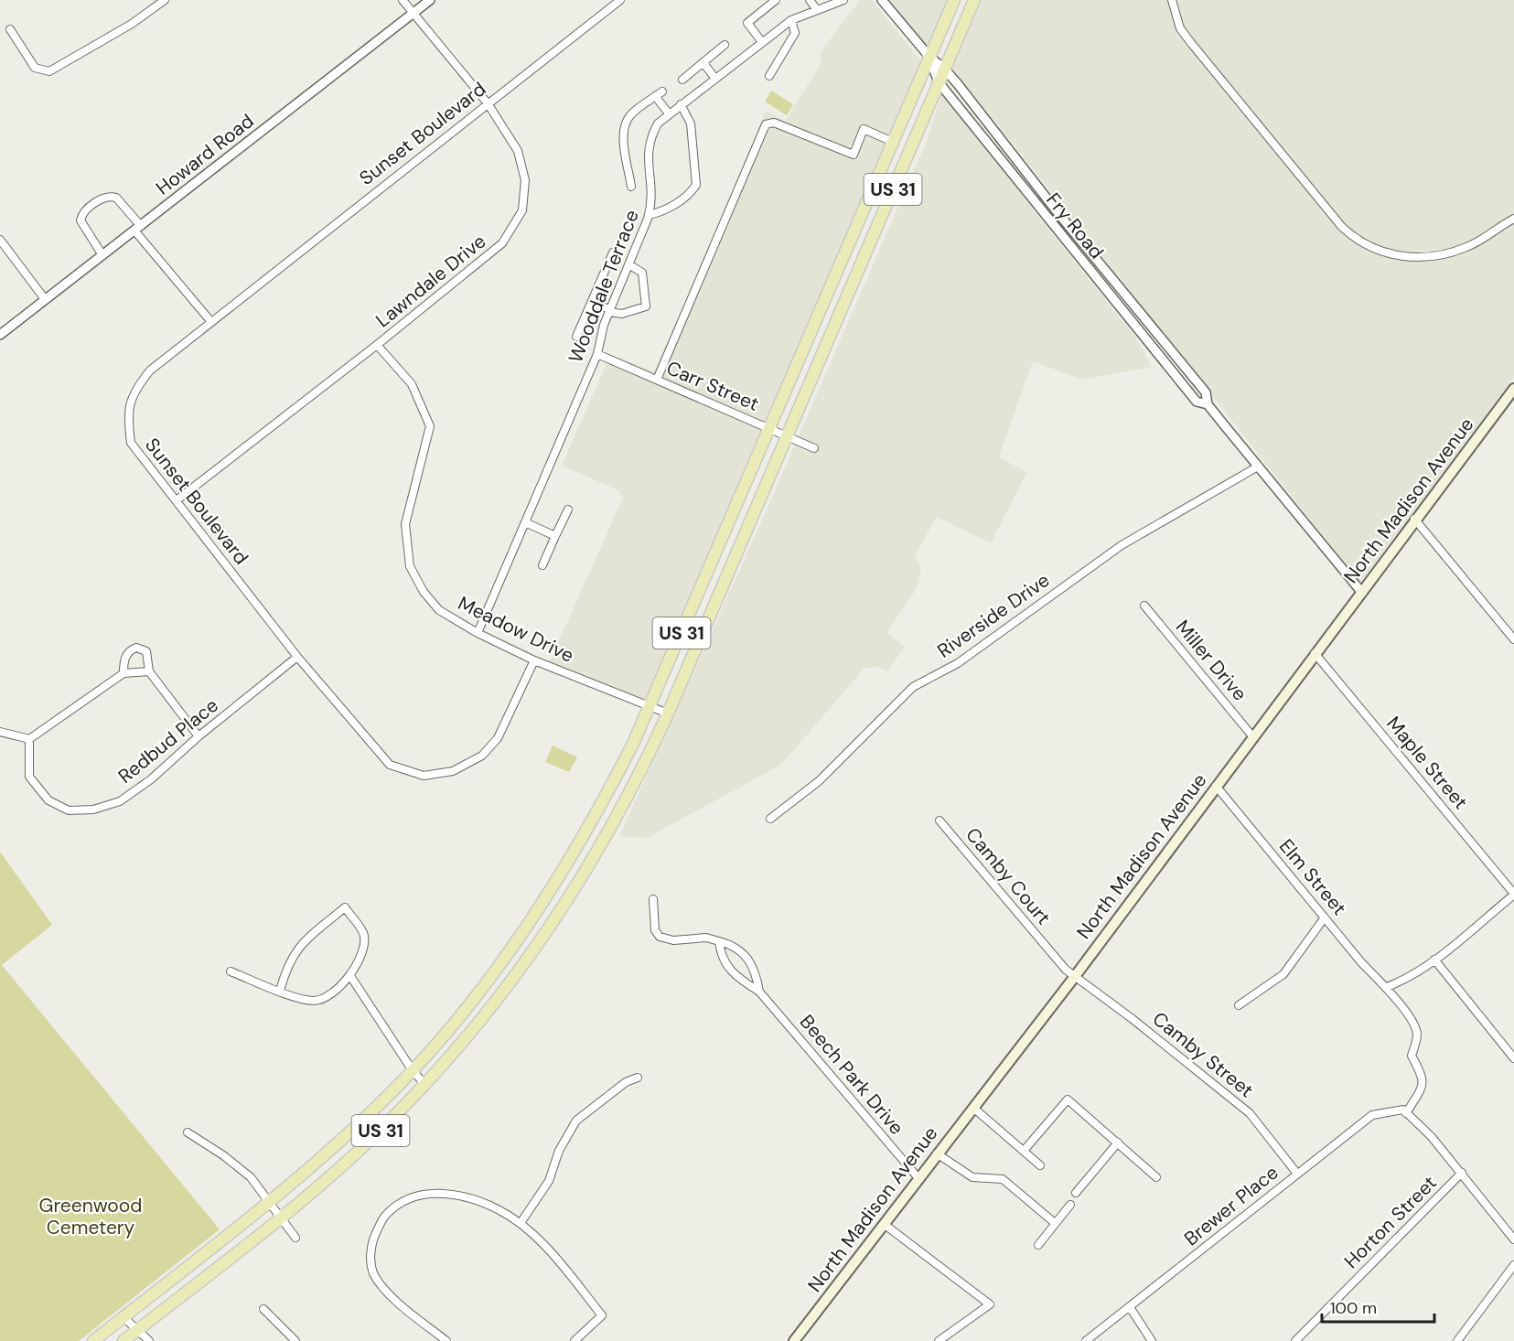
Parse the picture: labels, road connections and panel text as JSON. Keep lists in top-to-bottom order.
{
  "streets": {
    "main road": ["US 31", "North Madison Avenue"],
    "street": [
      "Sunset Boulevard",
      "Howard Road",
      "Fry Road",
      "Lawndale Drive",
      "Wooddale Terrace",
      "Carr Street",
      "Riverside Drive",
      "Meadow Drive",
      "Miller Drive",
      "Redbud Place",
      "Maple Street",
      "Camby Court",
      "Elm Street",
      "Camby Street",
      "Beech Park Drive",
      "Brewer Place",
      "Horton Street"
    ]
  },
  "crossings": [
    ["Sunset Boulevard", "Lawndale Drive"],
    ["Sunset Boulevard", "Meadow Drive"],
    ["Sunset Boulevard", "Redbud Place"],
    ["Howard Road", "Lawndale Drive"],
    ["US 31", "Fry Road"],
    ["US 31", "Carr Street"],
    ["US 31", "Meadow Drive"],
    ["Fry Road", "North Madison Avenue"],
    ["Fry Road", "Riverside Drive"],
    ["Lawndale Drive", "Meadow Drive"],
    ["Wooddale Terrace", "Carr Street"],
    ["Wooddale Terrace", "Meadow Drive"],
    ["North Madison Avenue", "Miller Drive"],
    ["North Madison Avenue", "Maple Street"],
    ["North Madison Avenue", "Camby Court"],
    ["North Madison Avenue", "Elm Street"],
    ["North Madison Avenue", "Camby Street"],
    ["North Madison Avenue", "Beech Park Drive"],
    ["Camby Court", "Camby Street"],
    ["Elm Street", "Brewer Place"],
    ["Camby Street", "Brewer Place"]
  ],
  "parks": ["Greenwood Cemetery"],
  "scale_bar": "100 m"
}
